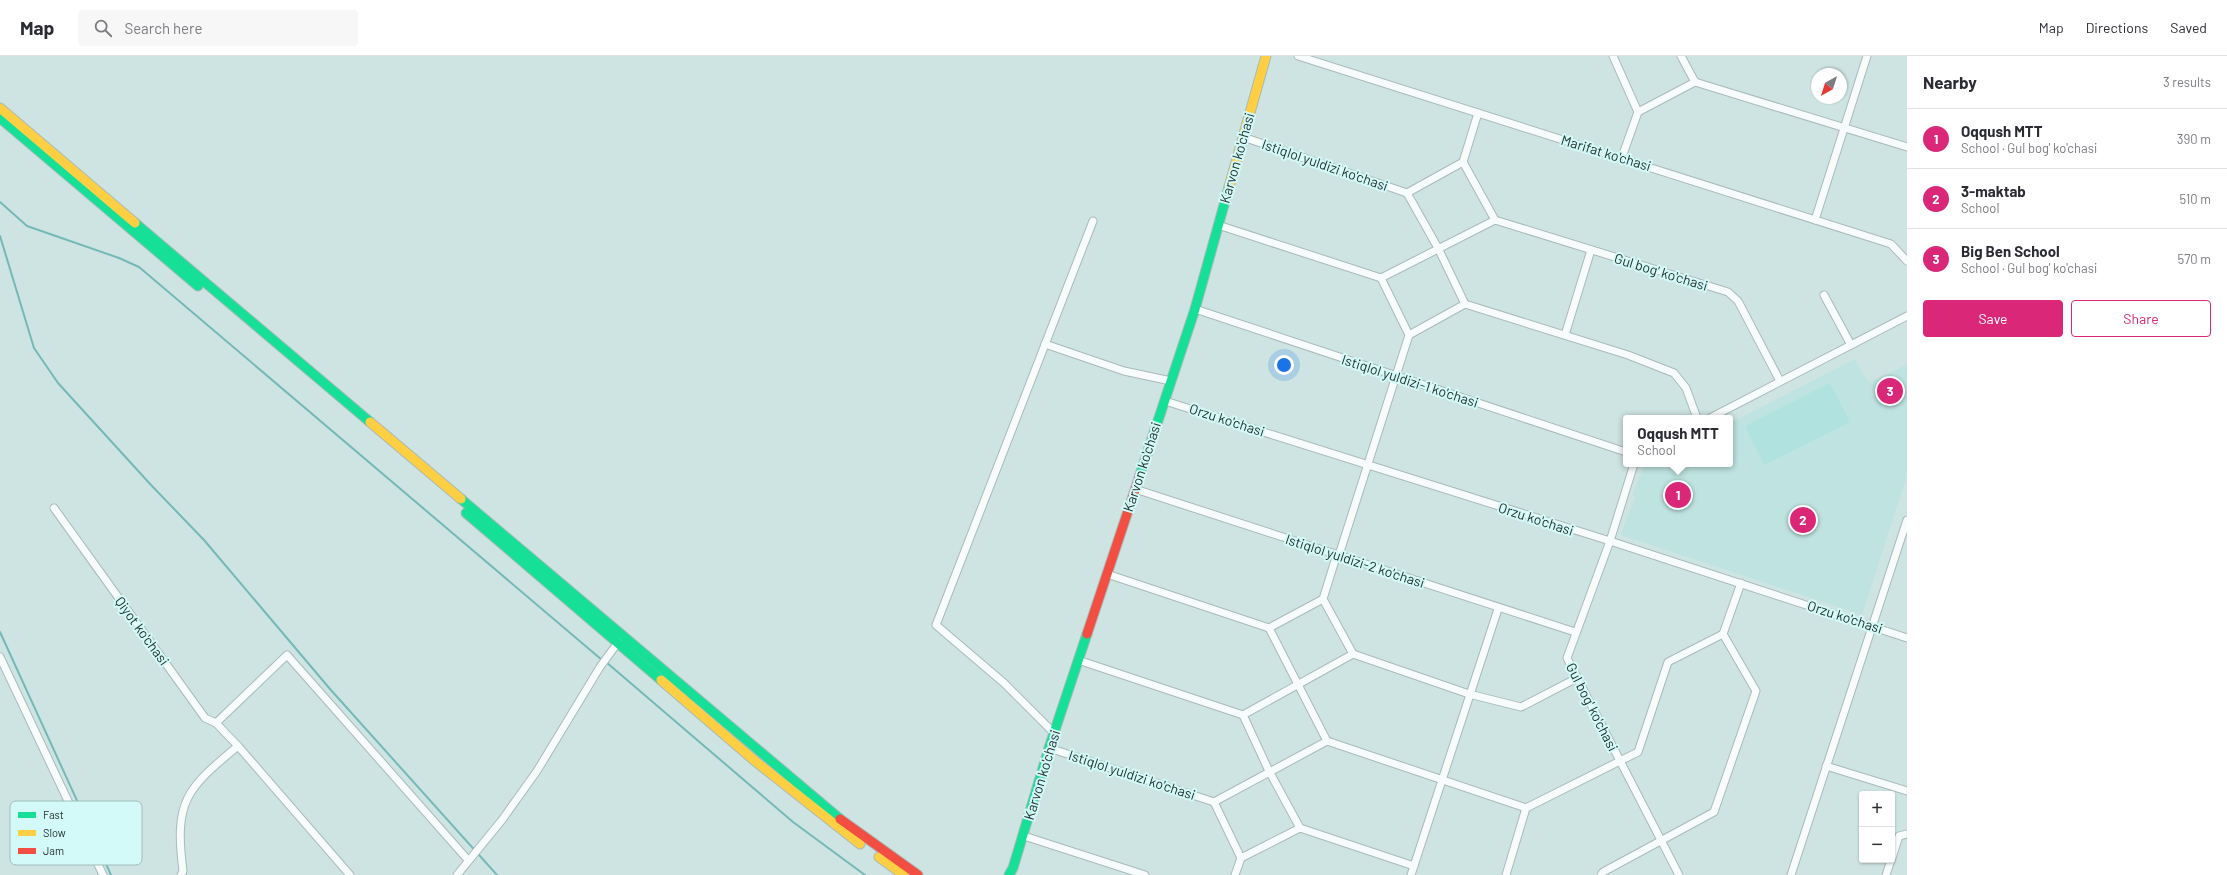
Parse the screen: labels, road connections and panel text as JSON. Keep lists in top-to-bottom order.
{
  "streets": {
    "main road": ["Karvon ko'chasi"],
    "street": [
      "Marifat ko'chasi",
      "Istiqlol yuldizi ko'chasi",
      "Gul bog' ko'chasi",
      "Istiqlol yuldizi-1 ko'chasi",
      "Orzu ko'chasi",
      "Istiqlol yuldizi-2 ko'chasi",
      "Qiyot ko'chasi"
    ]
  },
  "crossings": [
    ["Karvon ko'chasi", "Istiqlol yuldizi ko'chasi"],
    ["Karvon ko'chasi", "Istiqlol yuldizi-1 ko'chasi"],
    ["Karvon ko'chasi", "Orzu ko'chasi"],
    ["Karvon ko'chasi", "Istiqlol yuldizi-2 ko'chasi"],
    ["Gul bog' ko'chasi", "Orzu ko'chasi"],
    ["Gul bog' ko'chasi", "Istiqlol yuldizi-2 ko'chasi"]
  ],
  "legend": ["Fast", "Slow", "Jam"],
  "north": "bottom left",
  "page": {
    "header": "Map",
    "search": "Search here",
    "nav": ["Map", "Directions", "Saved"],
    "heading": ["Nearby", "3 results"],
    "list": [
      {
        "mark": "1",
        "name": "Oqqush MTT",
        "note": "School · Gul bog' ko'chasi",
        "value": "390 m"
      },
      {
        "mark": "2",
        "name": "3-maktab",
        "note": "School",
        "value": "510 m"
      },
      {
        "mark": "3",
        "name": "Big Ben School",
        "note": "School · Gul bog' ko'chasi",
        "value": "570 m"
      }
    ],
    "buttons": ["Save", "Share"],
    "pins": ["3", "1", "2"],
    "popup": ["Oqqush MTT", "School"],
    "map_buttons": ["+", "−"]
  }
}
